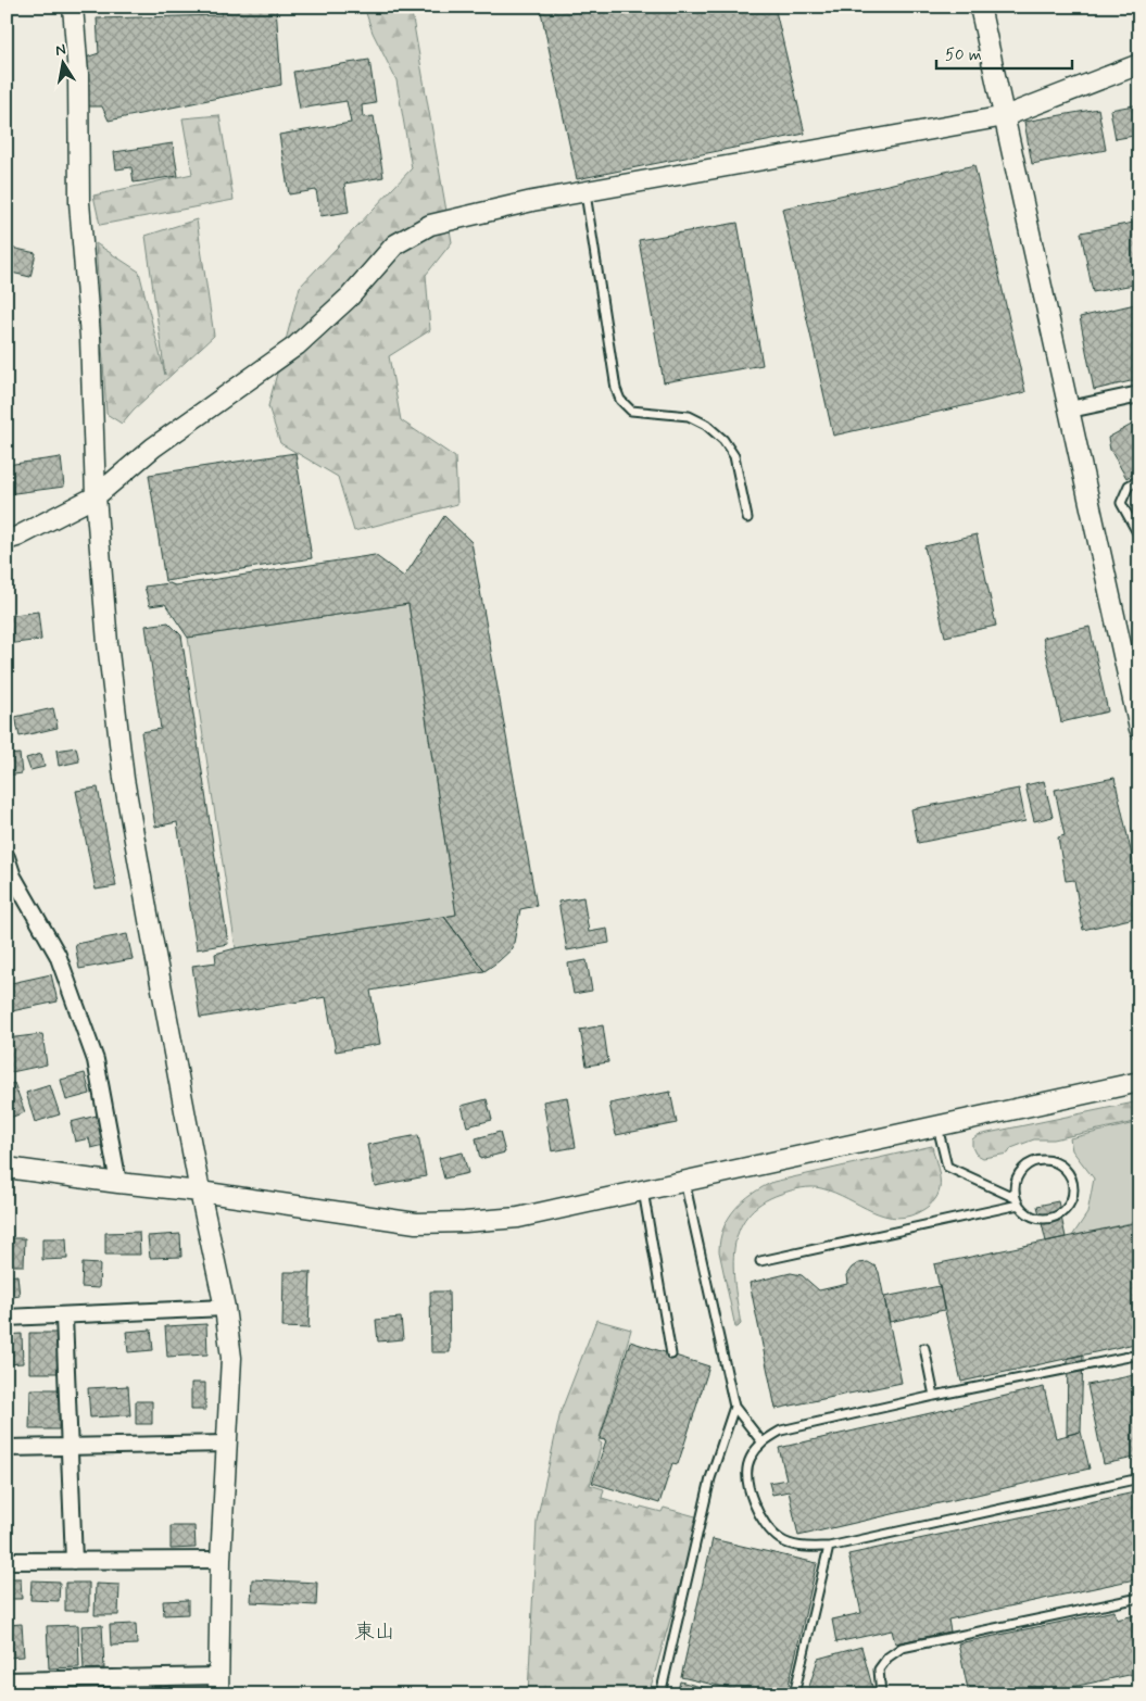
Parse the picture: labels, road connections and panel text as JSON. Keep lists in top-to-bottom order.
{
  "districts": ["東山"],
  "scale_bar": "50 m",
  "north": "top"
}
